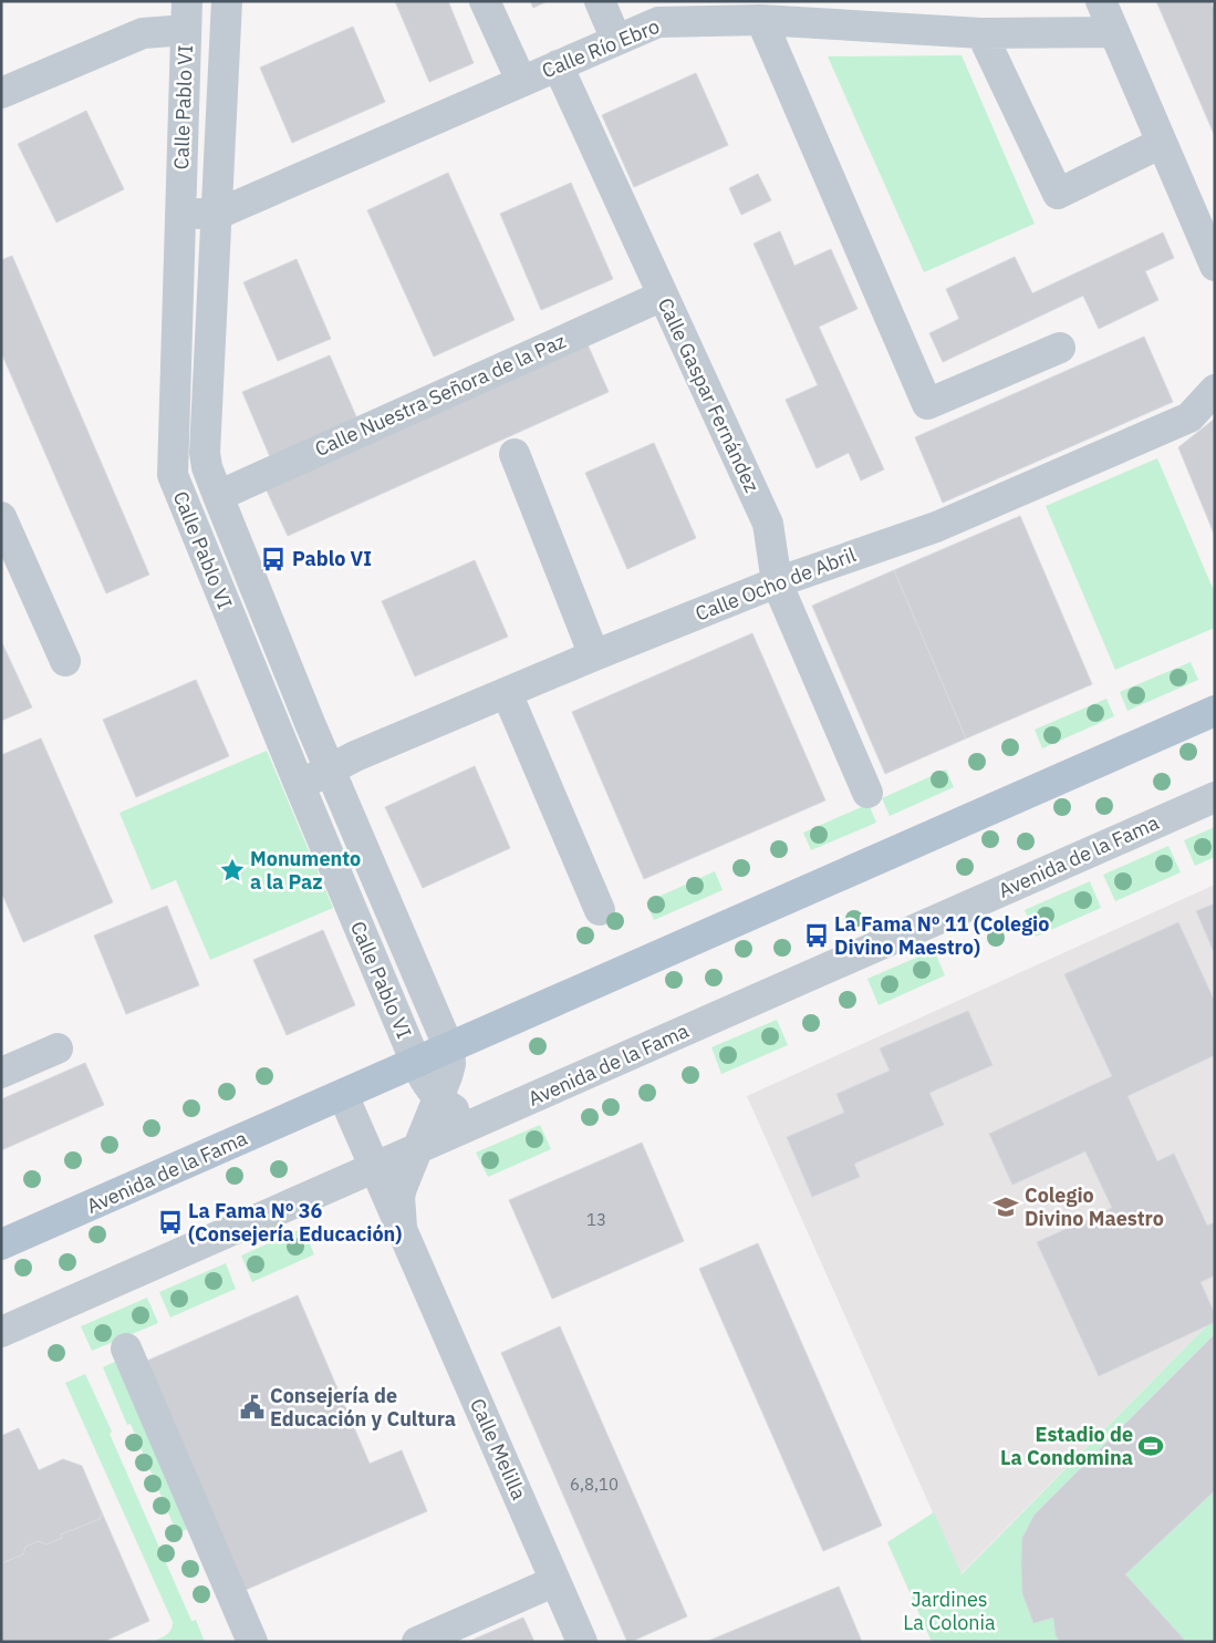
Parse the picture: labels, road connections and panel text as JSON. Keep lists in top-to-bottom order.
{
  "streets": {
    "main road": ["Avenida de la Fama"],
    "street": [
      "Calle Río Ebro",
      "Calle Pablo VI",
      "Calle Nuestra Señora de la Paz",
      "Calle Gaspar Fernández",
      "Calle Ocho de Abril",
      "Calle Melilla"
    ]
  },
  "crossings": [
    ["Calle Río Ebro", "Calle Pablo VI"],
    ["Calle Río Ebro", "Calle Gaspar Fernández"],
    ["Calle Pablo VI", "Calle Nuestra Señora de la Paz"],
    ["Calle Pablo VI", "Calle Ocho de Abril"],
    ["Calle Pablo VI", "Avenida de la Fama"],
    ["Calle Nuestra Señora de la Paz", "Calle Gaspar Fernández"],
    ["Calle Gaspar Fernández", "Calle Ocho de Abril"],
    ["Avenida de la Fama", "Calle Melilla"]
  ],
  "parks": ["Jardines La Colonia"],
  "places": {
    "bus stop": ["Pablo VI", "La Fama Nº 11 (Colegio Divino Maestro)", "La Fama Nº 36 (Consejería Educación)"],
    "place": ["Monumento a la Paz"],
    "school or university": ["Colegio Divino Maestro"],
    "public building": ["Consejería de Educación y Cultura"],
    "sports": ["Estadio de La Condomina"]
  },
  "house_numbers": ["13", "6,8,10"]
}
